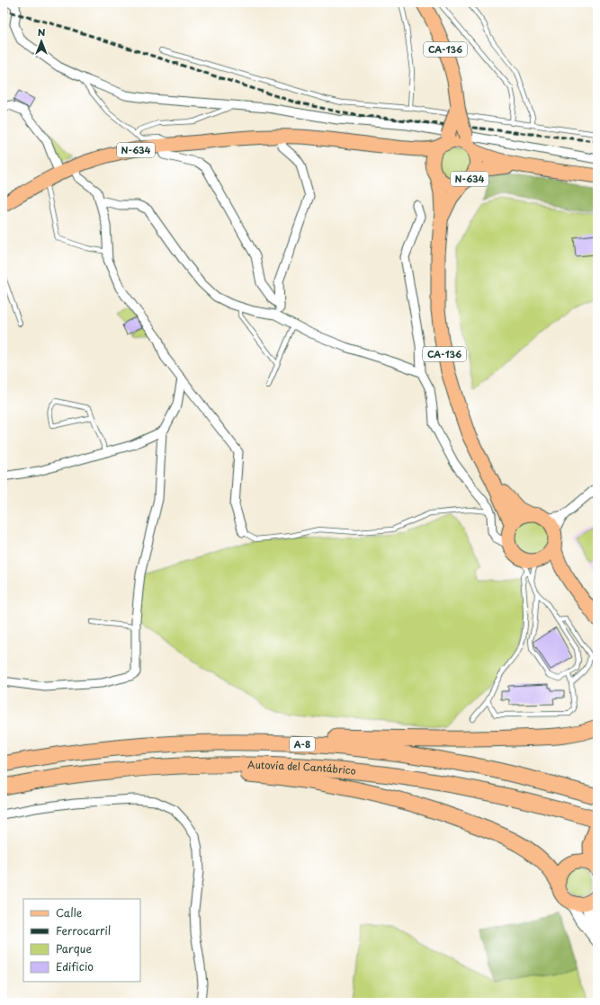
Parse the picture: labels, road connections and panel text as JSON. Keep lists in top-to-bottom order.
{
  "streets": {
    "highway": ["A-8", "Autovía del Cantábrico"],
    "main road": ["CA-136", "N-634"]
  },
  "crossings": [
    ["CA-136", "N-634"]
  ],
  "legend": [
    "Calle",
    "Ferrocarril",
    "Parque",
    "Edificio"
  ],
  "north": "top"
}
